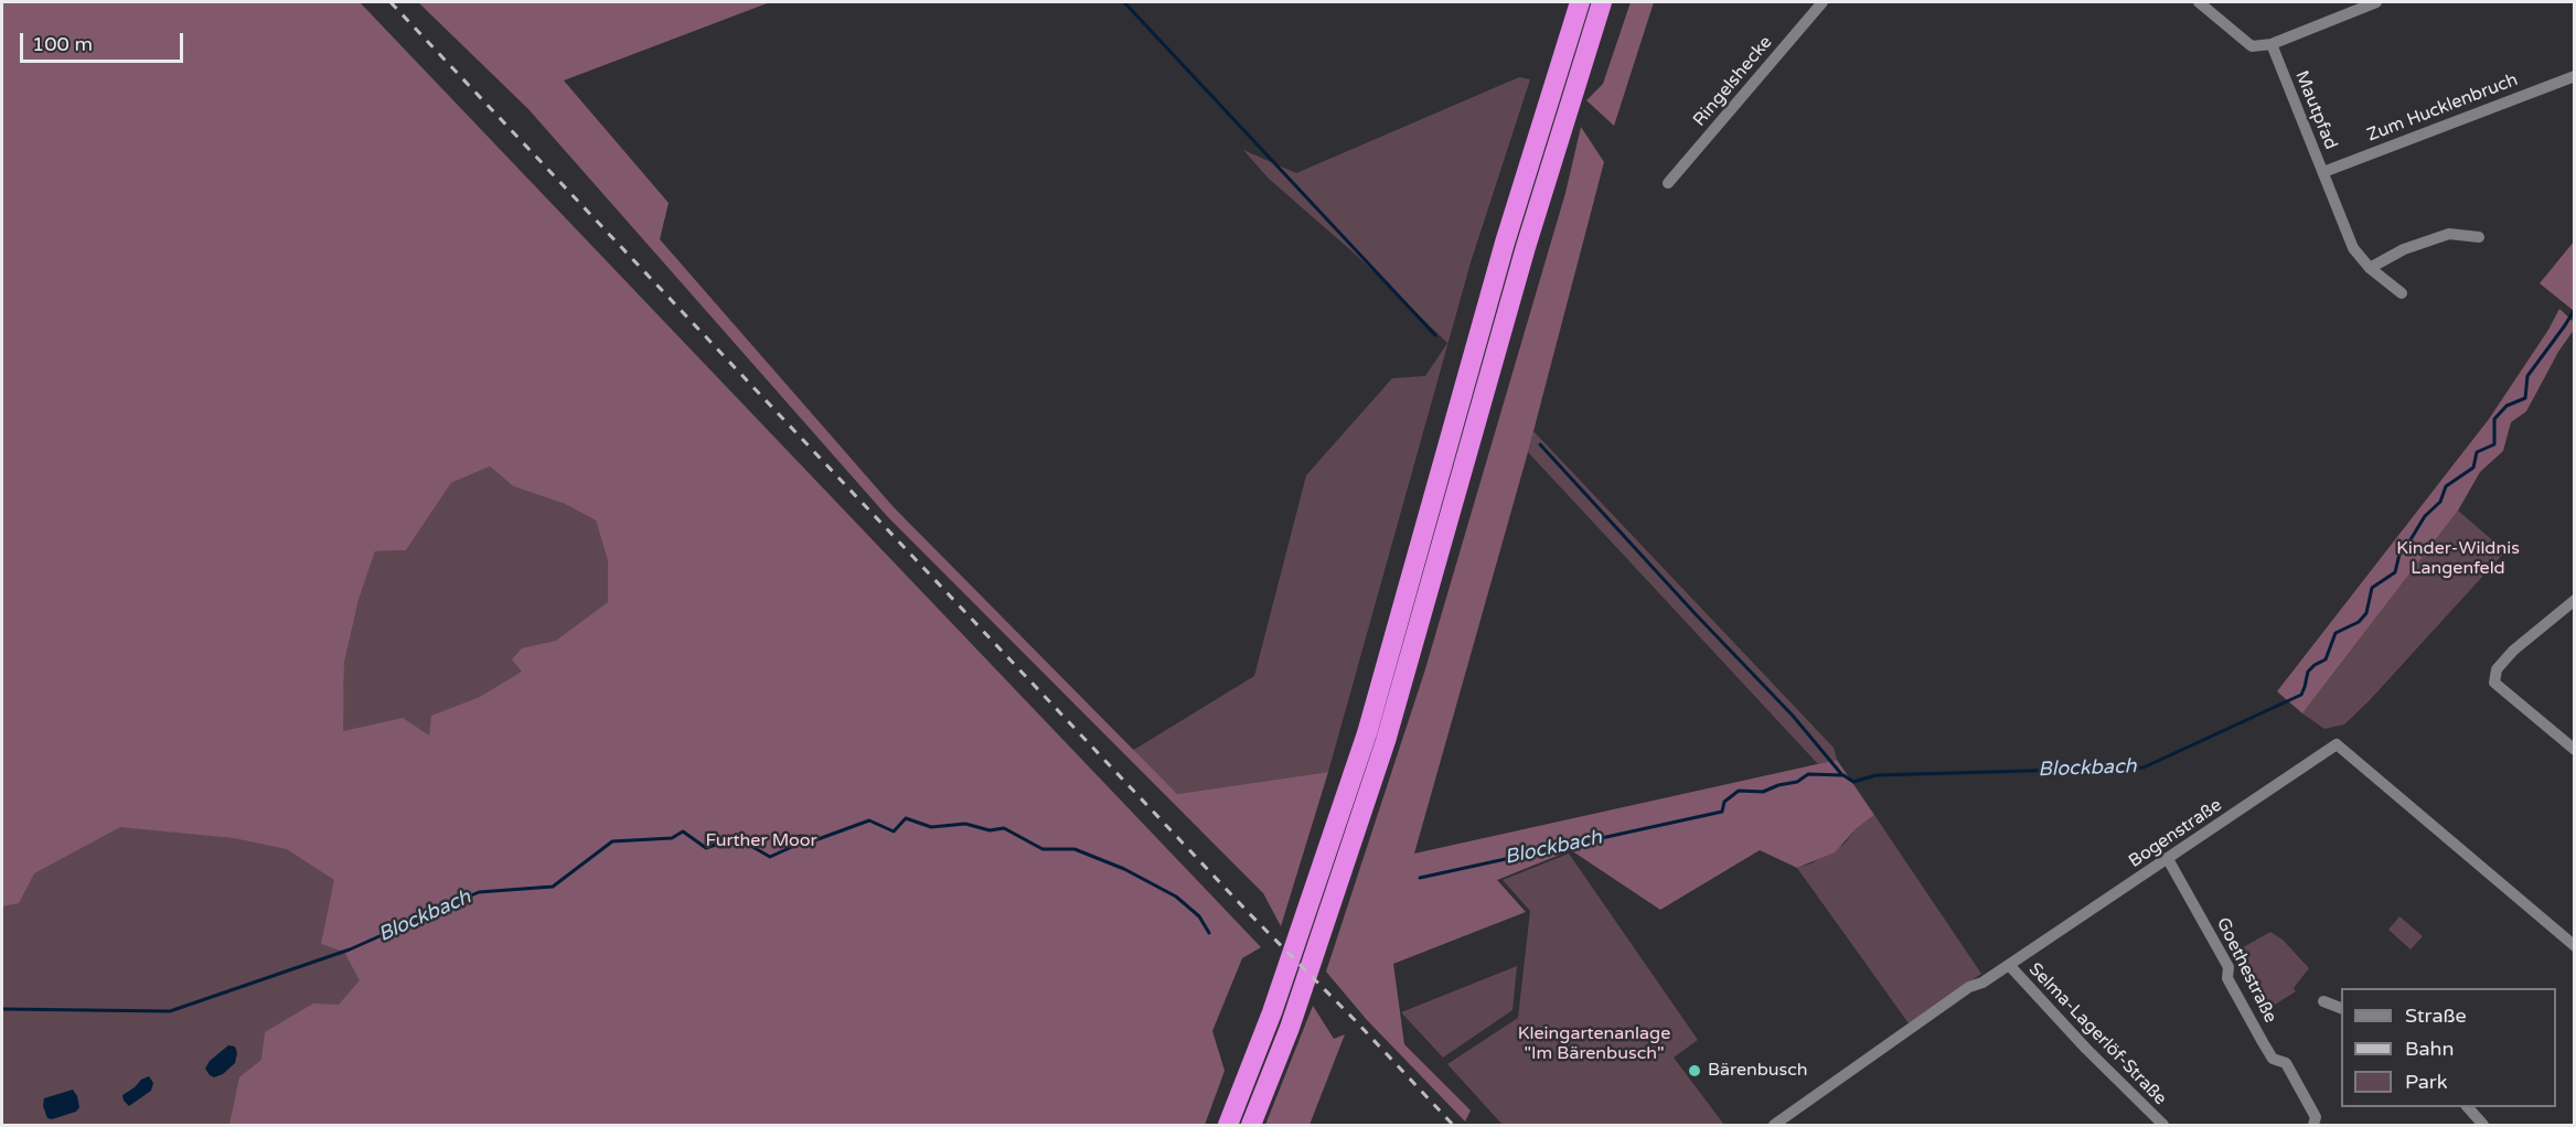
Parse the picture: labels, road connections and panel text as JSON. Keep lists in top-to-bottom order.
{
  "streets": {
    "street": [
      "Ringelshecke",
      "Zum Hucklenbruch",
      "Mautpfad",
      "Bogenstraße",
      "Goethestraße",
      "Selma-Lagerlöf-Straße"
    ]
  },
  "crossings": [
    ["Zum Hucklenbruch", "Mautpfad"],
    ["Bogenstraße", "Goethestraße"],
    ["Bogenstraße", "Selma-Lagerlöf-Straße"]
  ],
  "water": ["Blockbach"],
  "parks": ["Kinder-Wildnis Langenfeld", "Further Moor", "Kleingartenanlage \"Im Bärenbusch\""],
  "places": ["Bärenbusch"],
  "legend": ["Straße", "Bahn", "Park"],
  "scale_bar": "100 m"
}
